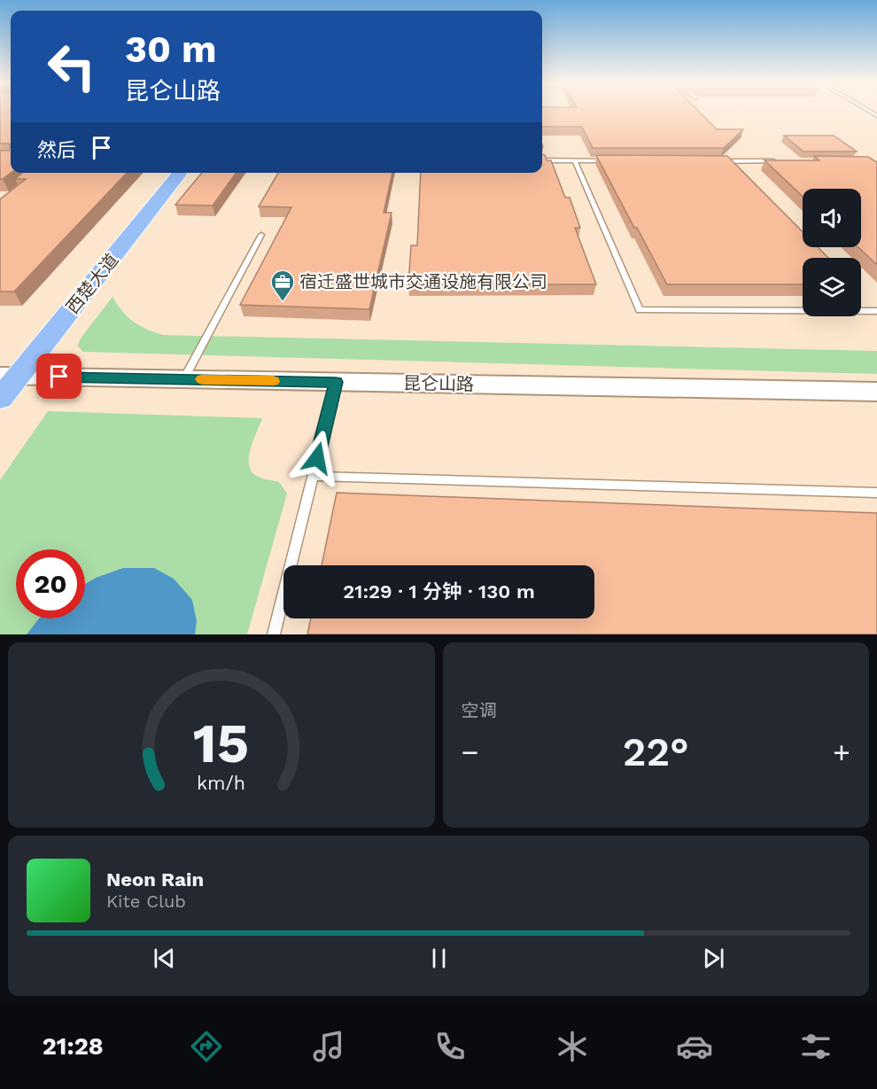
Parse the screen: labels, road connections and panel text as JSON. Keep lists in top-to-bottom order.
{
  "streets": {
    "main road": ["西楚大道"],
    "street": ["昆仑山路"]
  },
  "crossings": [
    ["西楚大道", "昆仑山路"]
  ],
  "places": {
    "office": ["宿迁盛世城市交通设施有限公司"]
  },
  "page": {
    "turn": ["30 m", "昆仑山路"],
    "then": "然后",
    "limit": "20",
    "trip": "21:29 · 1 分钟 · 130 m",
    "tile": "空调",
    "heat": ["−", "22°", "+"],
    "song": ["Neon Rain", "Kite Club"],
    "tabs": "21:28",
    "gauge": ["15", "km/h"]
  }
}
